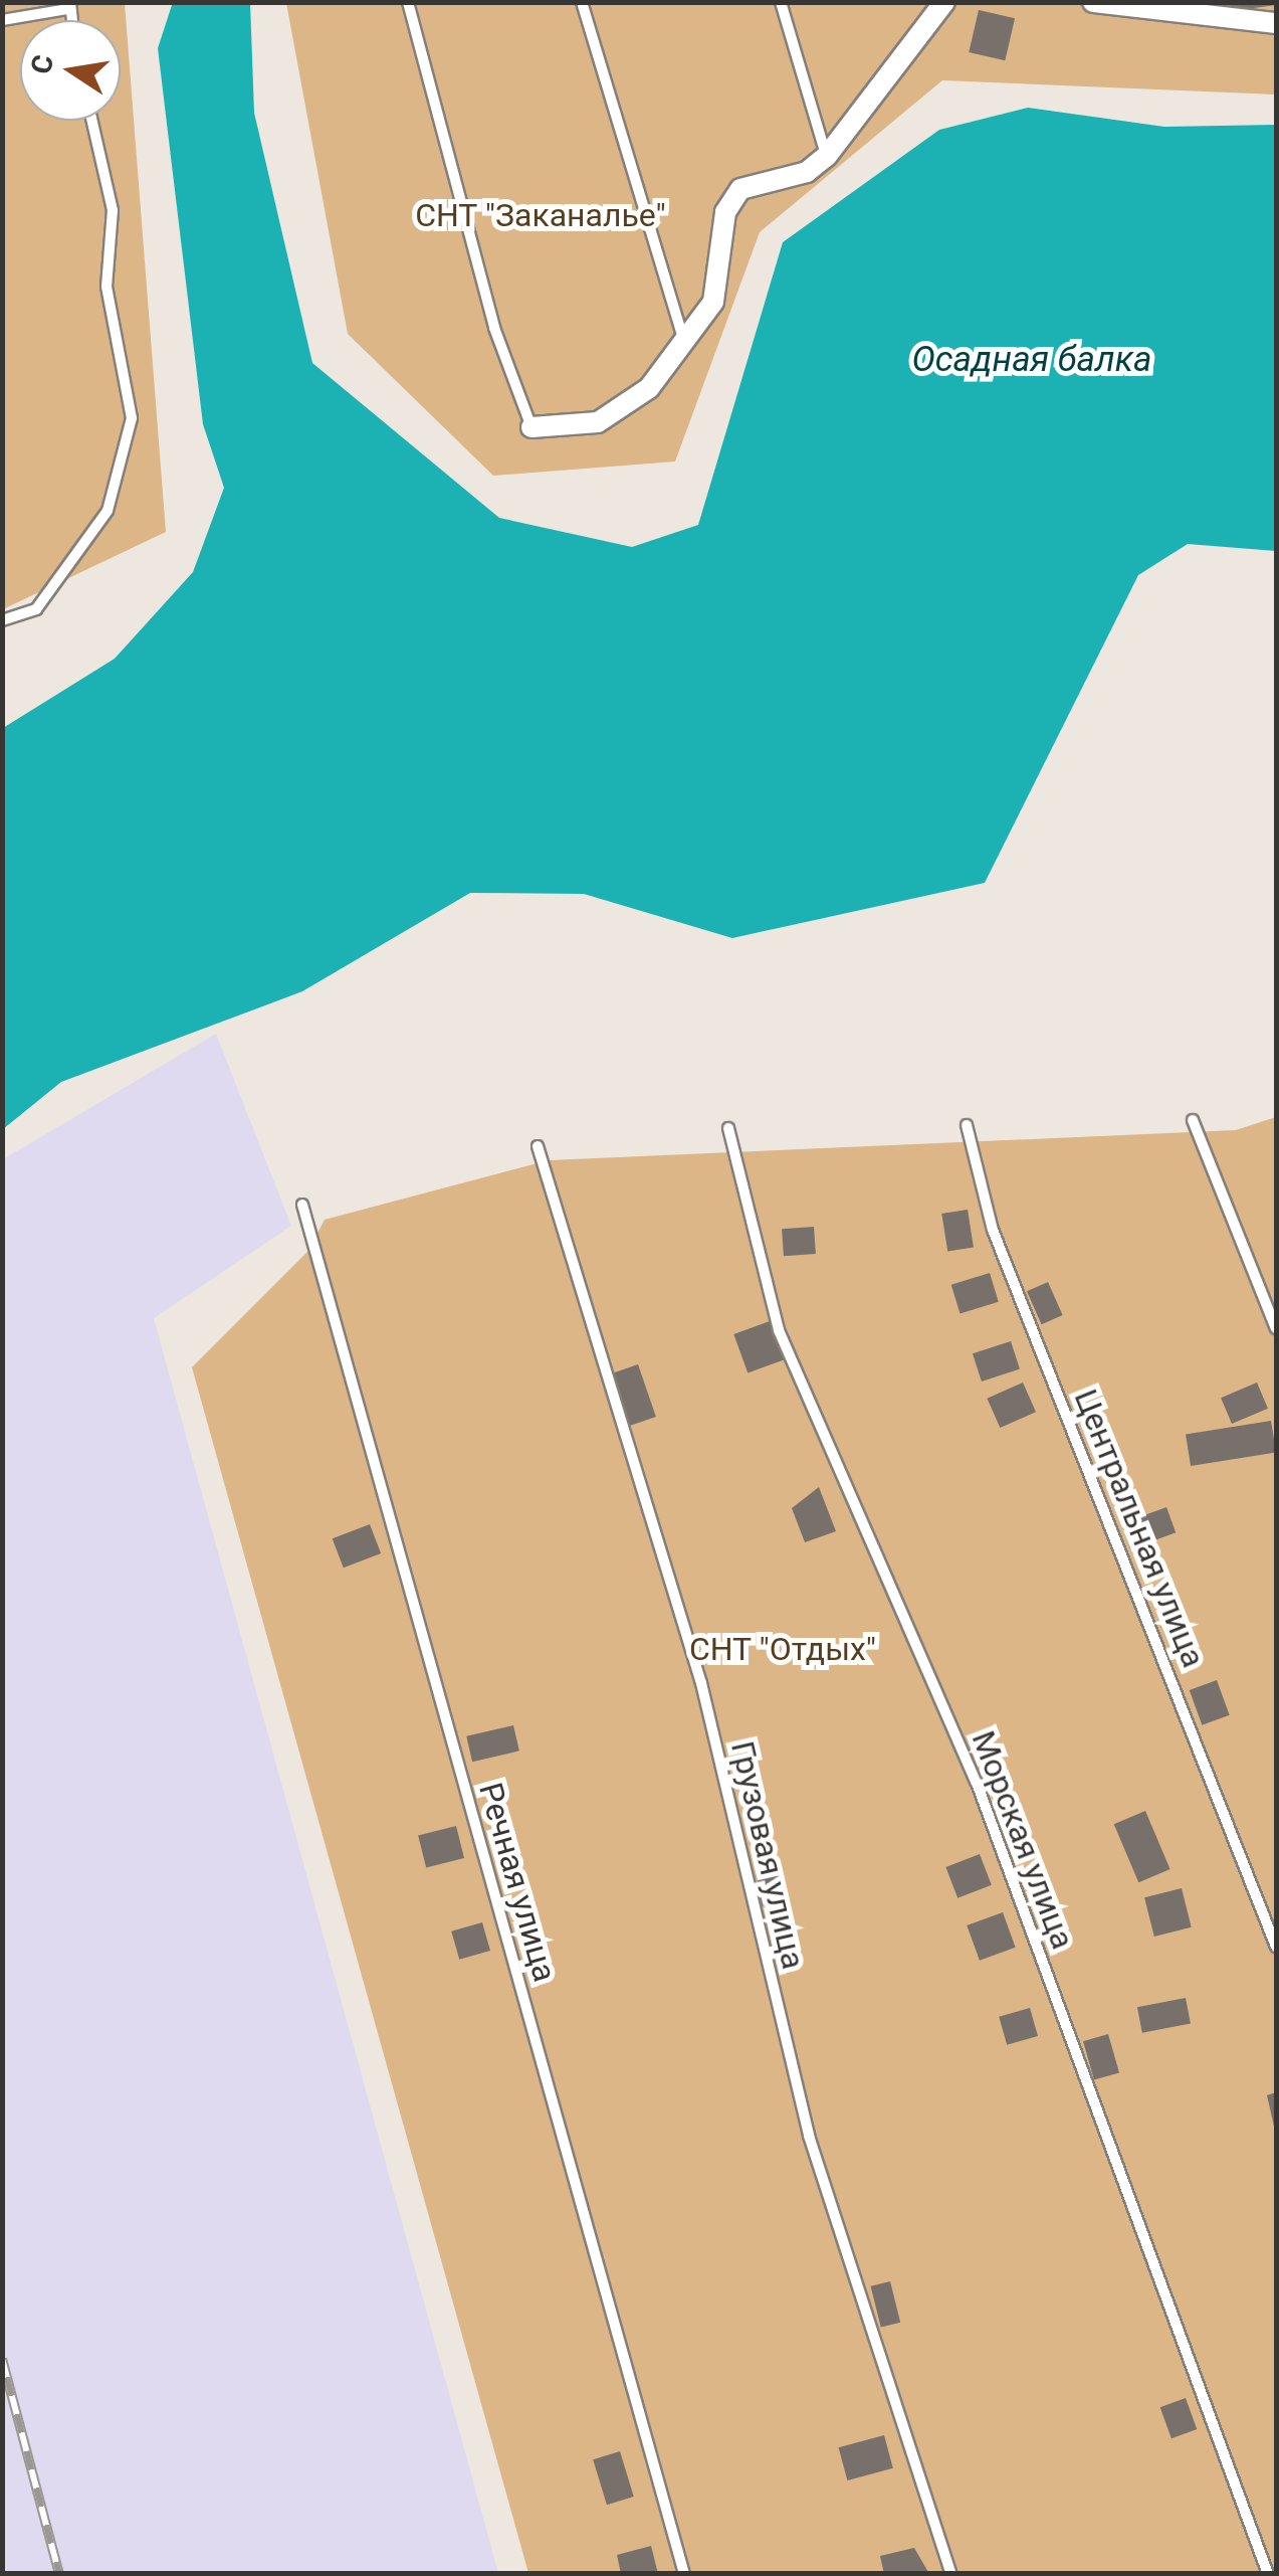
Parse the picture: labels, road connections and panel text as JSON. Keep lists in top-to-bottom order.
{
  "streets": {
    "lane": [
      "Центральная улица",
      "Морская улица",
      "Грузовая улица",
      "Речная улица"
    ]
  },
  "water": ["Осадная балка"],
  "parks": ["СНТ \"Заканалье\"", "СНТ \"Отдых\""],
  "north": "left"
}
